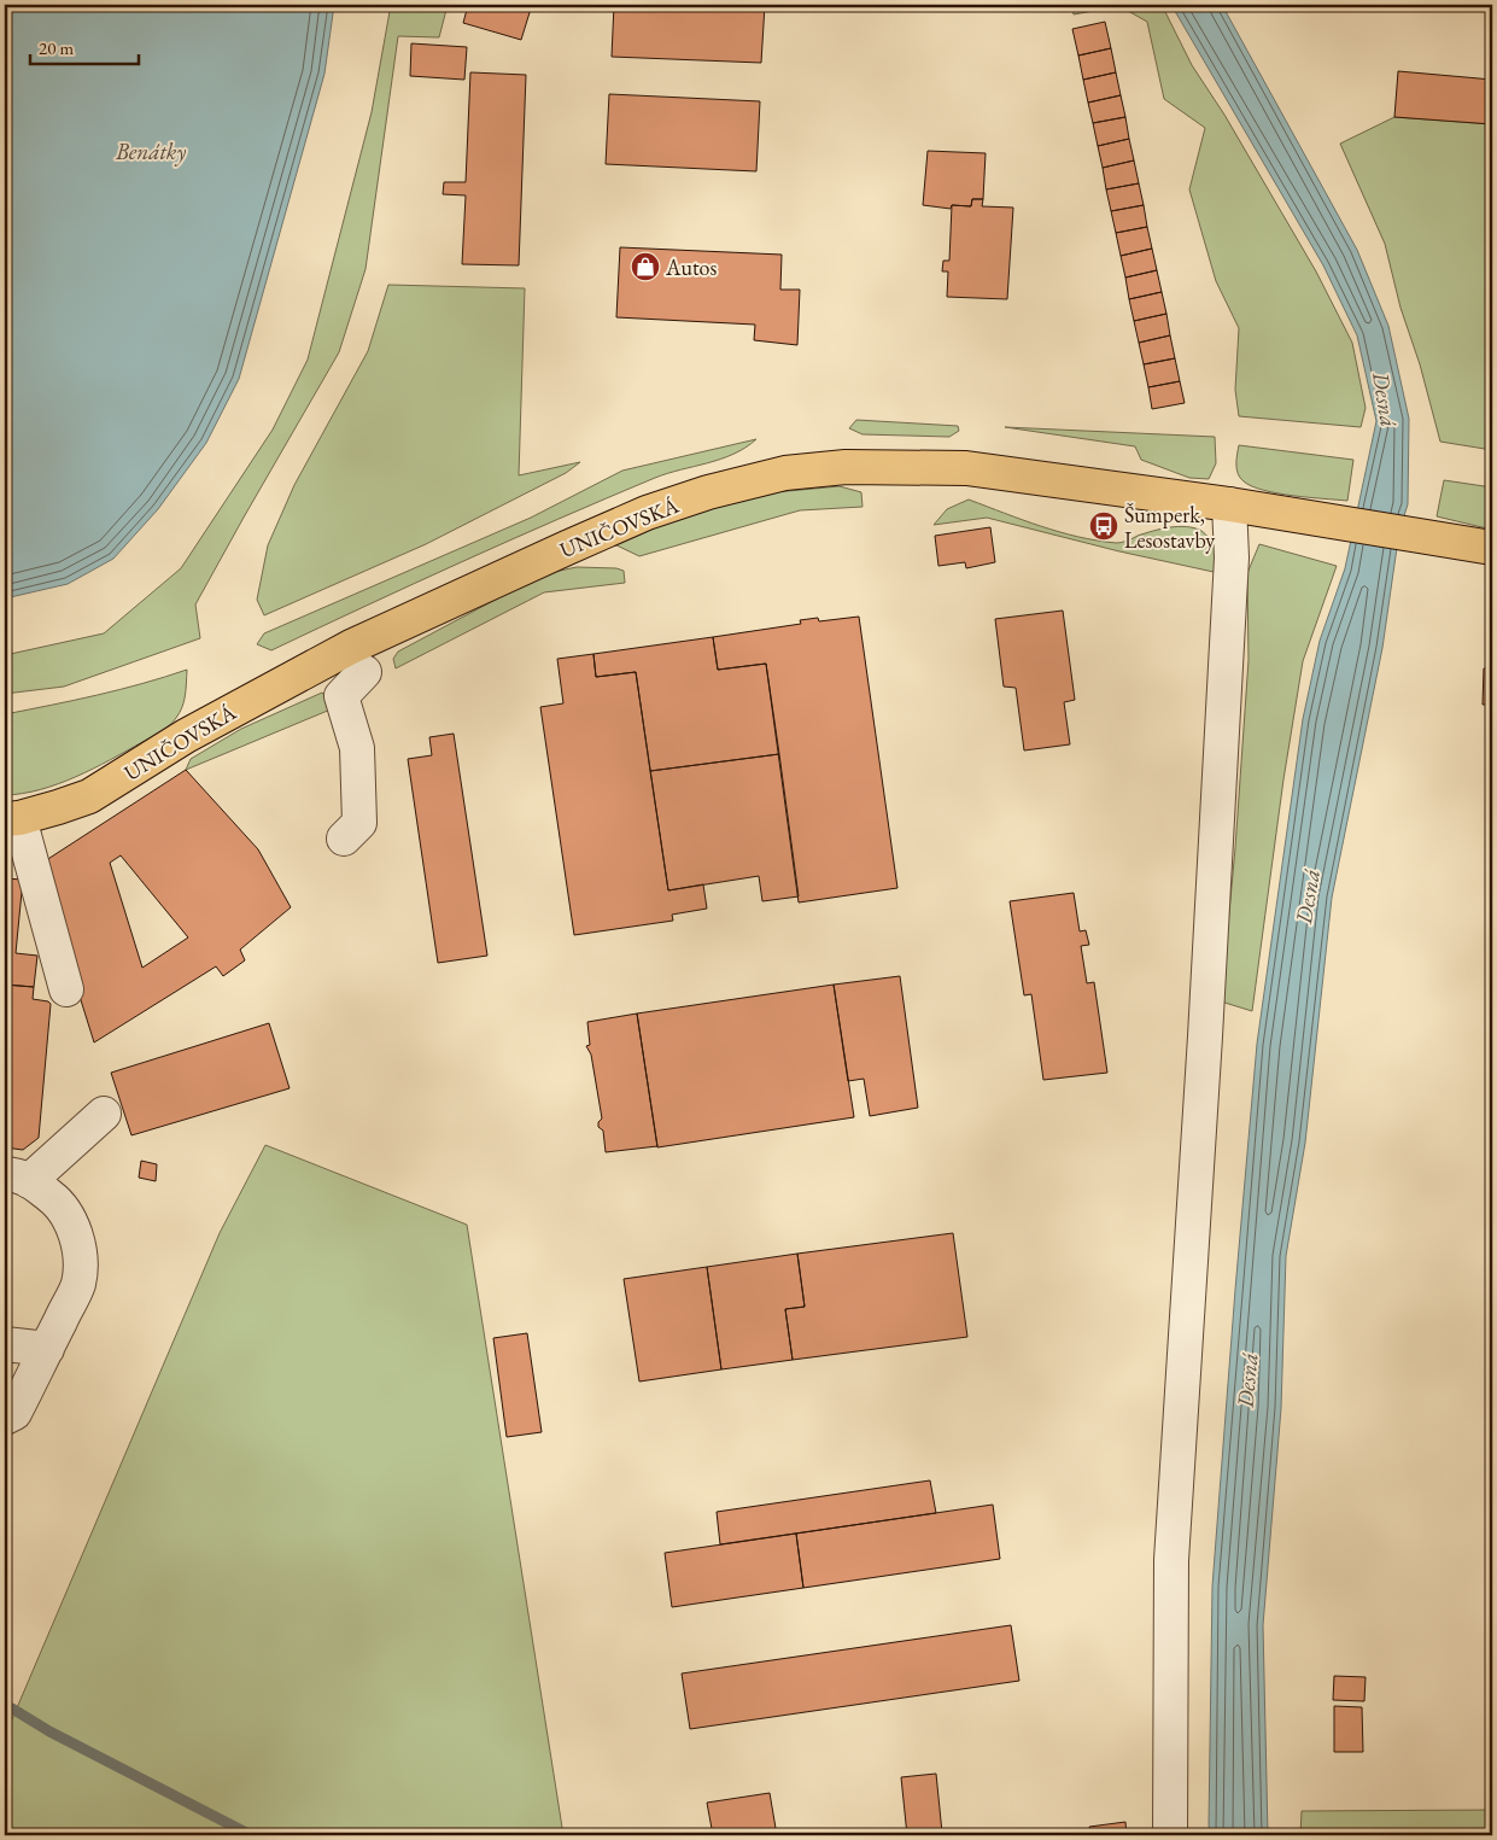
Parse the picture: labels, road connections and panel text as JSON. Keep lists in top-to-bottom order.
{
  "streets": {
    "main road": ["UNIČOVSKÁ"]
  },
  "water": ["Benátky", "Desná"],
  "places": {
    "shop": ["Autos"],
    "bus stop": ["Šumperk, Lesostavby"]
  },
  "scale_bar": "20 m"
}
